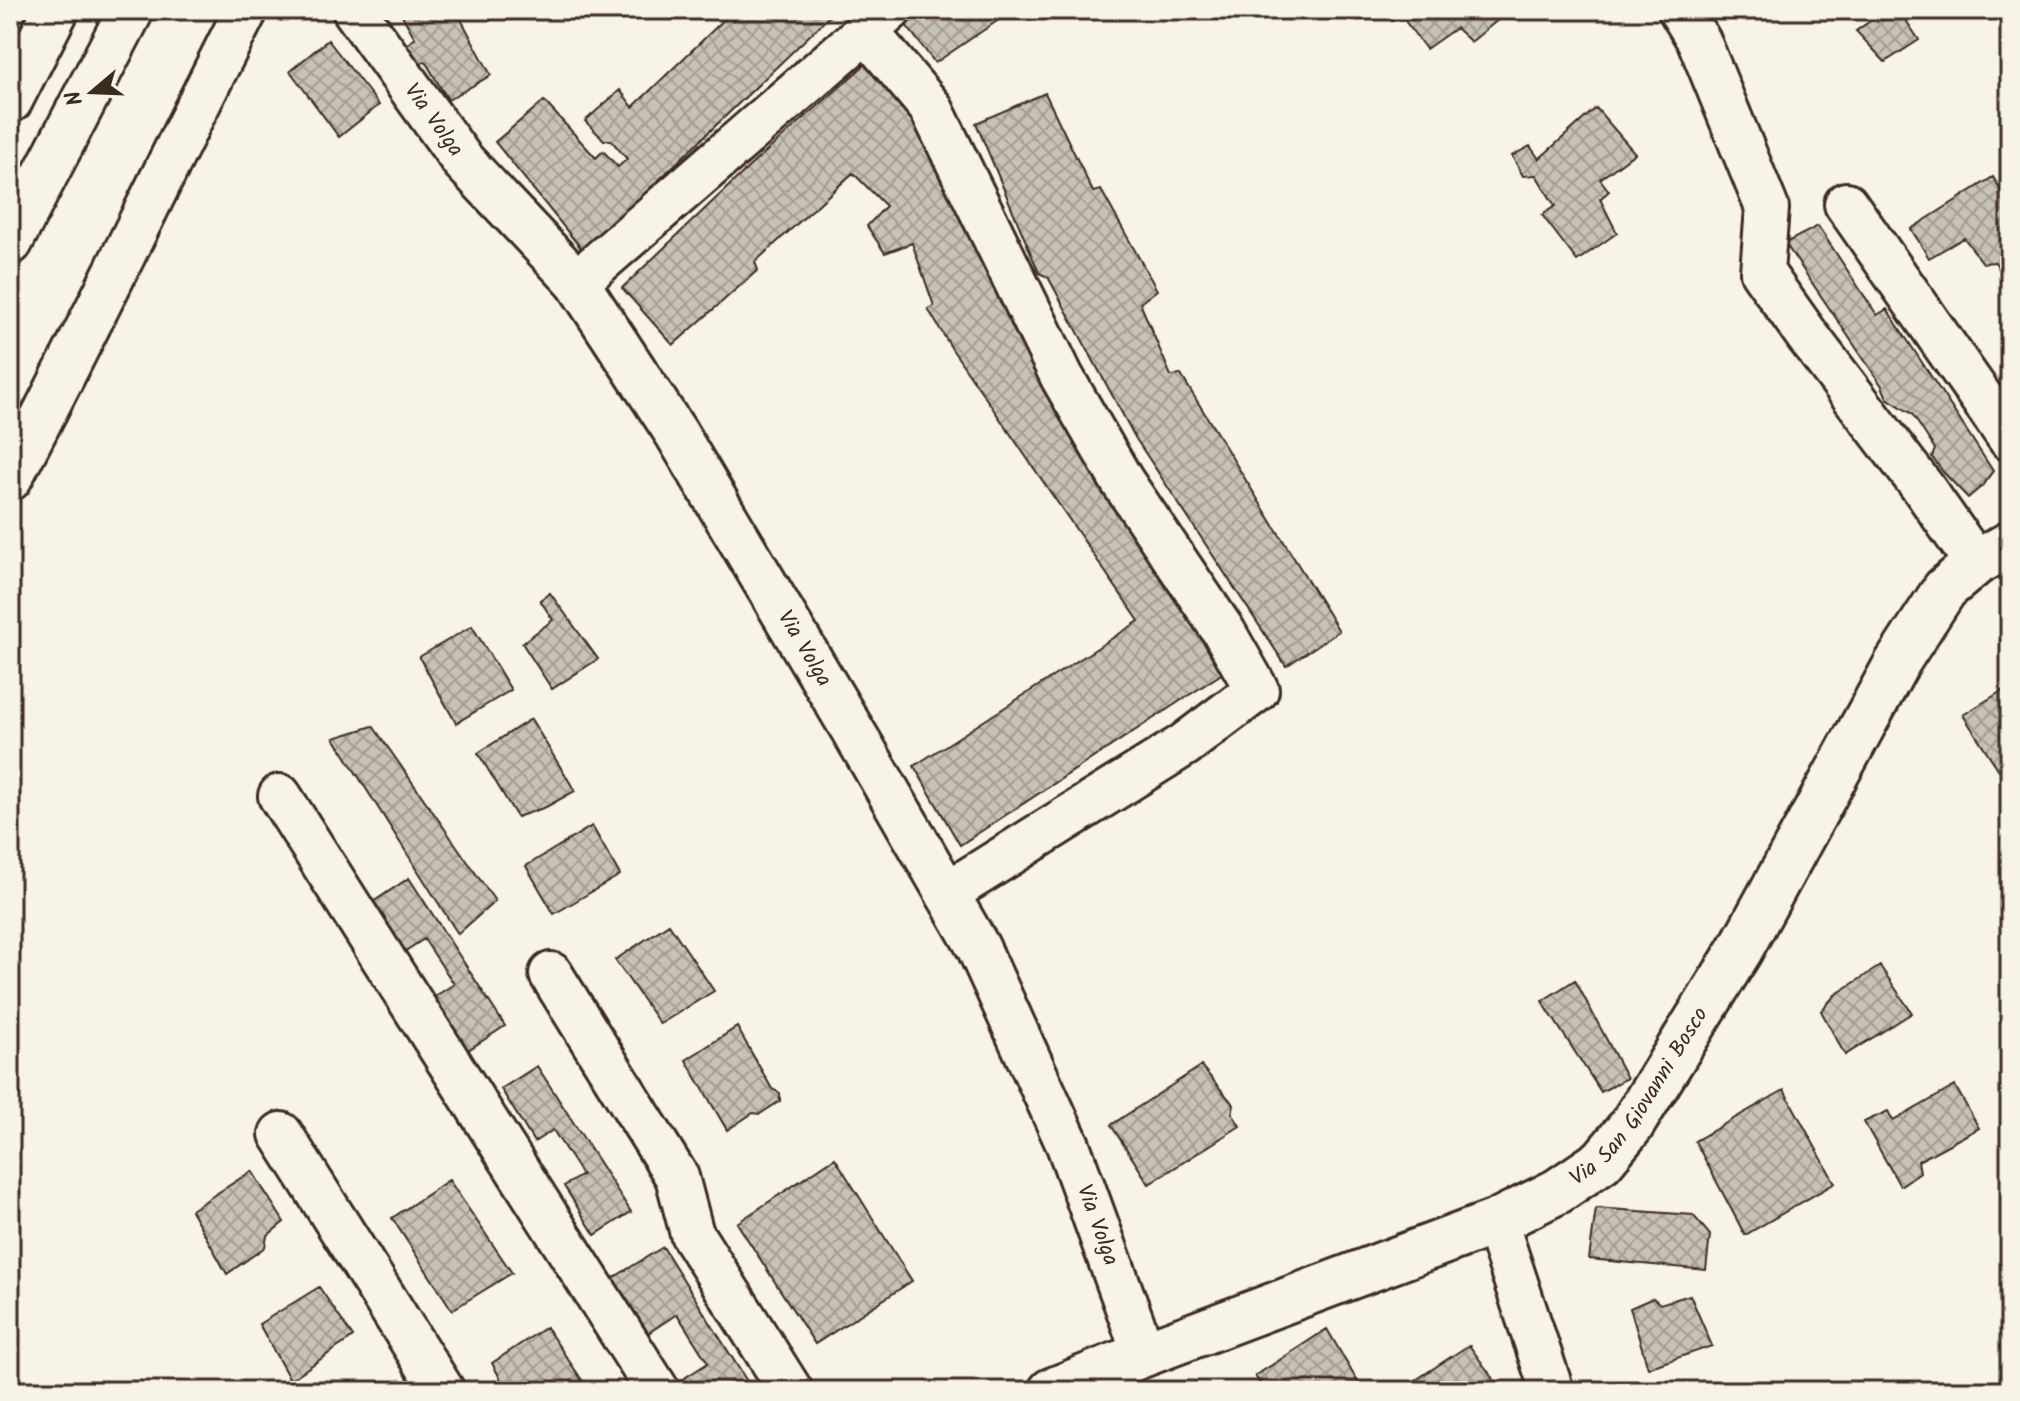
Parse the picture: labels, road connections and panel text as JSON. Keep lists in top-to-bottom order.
{
  "streets": {
    "main road": ["Via San Giovanni Bosco"],
    "street": ["Via Volga"]
  },
  "crossings": [
    ["Via Volga", "Via San Giovanni Bosco"]
  ],
  "north": "left"
}
